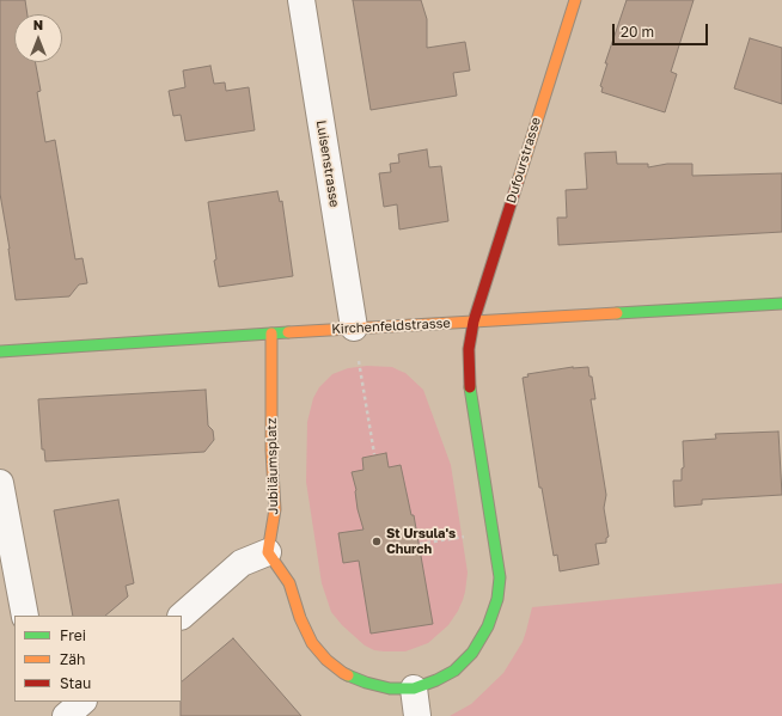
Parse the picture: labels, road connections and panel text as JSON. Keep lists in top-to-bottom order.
{
  "streets": {
    "street": [
      "Dufourstrasse",
      "Luisenstrasse",
      "Kirchenfeldstrasse",
      "Jubiläumsplatz"
    ]
  },
  "crossings": [
    ["Dufourstrasse", "Kirchenfeldstrasse"],
    ["Luisenstrasse", "Kirchenfeldstrasse"],
    ["Kirchenfeldstrasse", "Jubiläumsplatz"]
  ],
  "places": ["St Ursula's Church"],
  "legend": ["Frei", "Zäh", "Stau"],
  "scale_bar": "20 m",
  "north": "top"
}
